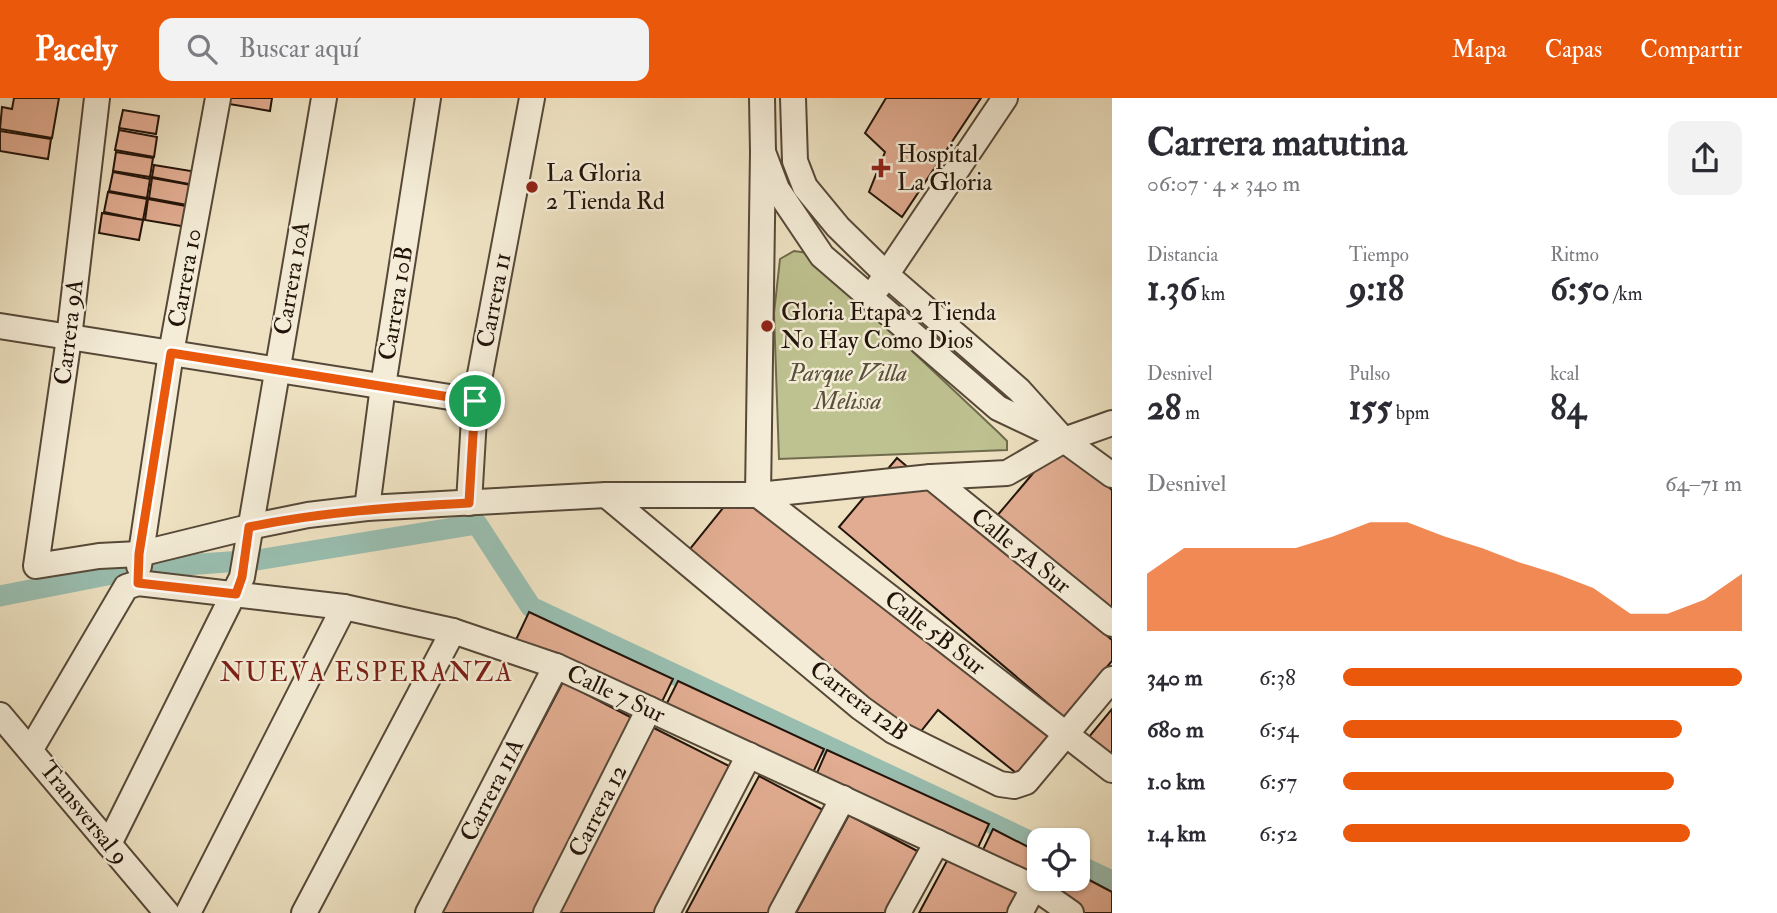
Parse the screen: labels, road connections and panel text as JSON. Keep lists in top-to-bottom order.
{
  "streets": {
    "street": [
      "Carrera 10",
      "Carrera 10A",
      "Carrera 11",
      "Carrera 10B",
      "Carrera 9A",
      "Calle 5A Sur",
      "Calle 5B Sur",
      "Calle 7 Sur",
      "Carrera 12B",
      "Carrera 11A",
      "Carrera 12",
      "Transversal 9"
    ]
  },
  "crossings": [
    ["Carrera 10", "Calle 7 Sur"],
    ["Carrera 10", "Transversal 9"],
    ["Carrera 10A", "Calle 7 Sur"],
    ["Carrera 10A", "Transversal 9"],
    ["Carrera 11", "Calle 7 Sur"],
    ["Carrera 10B", "Calle 7 Sur"],
    ["Carrera 9A", "Calle 7 Sur"],
    ["Calle 5A Sur", "Calle 7 Sur"],
    ["Calle 5B Sur", "Calle 7 Sur"],
    ["Calle 5B Sur", "Carrera 12B"],
    ["Calle 7 Sur", "Carrera 12B"],
    ["Calle 7 Sur", "Carrera 11A"],
    ["Calle 7 Sur", "Carrera 12"]
  ],
  "districts": ["NUEVA ESPERANZA"],
  "parks": ["Parque Villa Melissa"],
  "places": {
    "health": ["Hospital La Gloria"],
    "other": ["La Gloria 2 Tienda Rd", "Gloria Etapa 2 Tienda No Hay Como Dios"]
  },
  "page": {
    "header": "Pacely",
    "search": "Buscar aquí",
    "nav": ["Mapa", "Capas", "Compartir"],
    "heading": ["Carrera matutina", "06:07 · 4 × 340 m"],
    "stats": [
      ["Distancia", "1.36 km"],
      ["Tiempo", "9:18"],
      ["Ritmo", "6:50 /km"],
      ["Desnivel", "28 m"],
      ["Pulso", "155 bpm"],
      ["kcal", "84"]
    ],
    "chart": ["Desnivel", "64–71 m"],
    "list": [
      {
        "name": "340 m",
        "note": "6:38"
      },
      {
        "name": "680 m",
        "note": "6:54"
      },
      {
        "name": "1.0 km",
        "note": "6:57"
      },
      {
        "name": "1.4 km",
        "note": "6:52"
      }
    ]
  }
}
